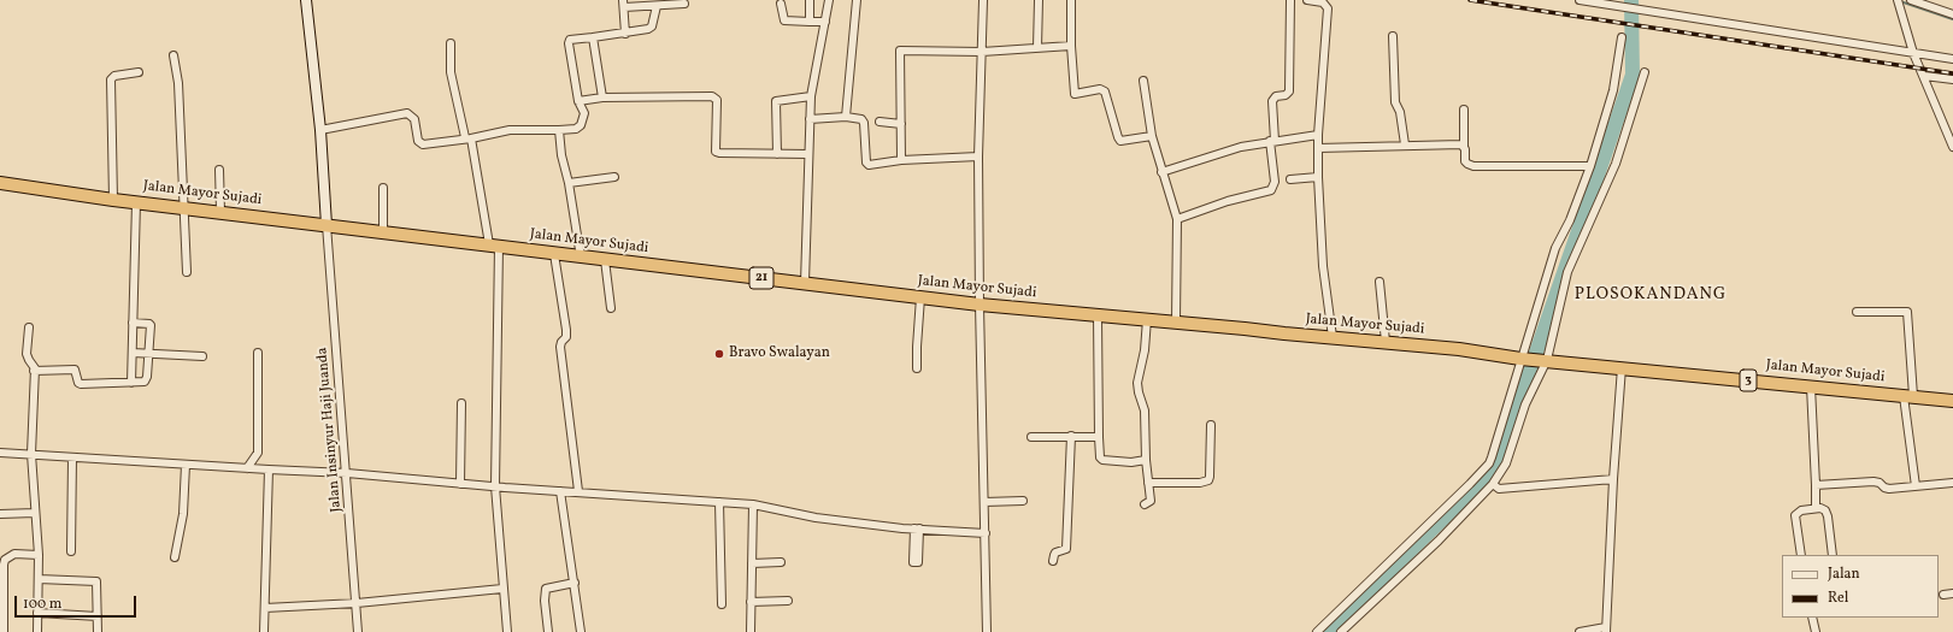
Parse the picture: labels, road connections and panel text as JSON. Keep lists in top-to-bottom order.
{
  "streets": {
    "highway": ["Jalan Mayor Sujadi", "21", "3"],
    "street": ["Jalan Insinyur Haji Juanda"]
  },
  "crossings": [
    ["Jalan Mayor Sujadi", "Jalan Insinyur Haji Juanda"]
  ],
  "districts": ["PLOSOKANDANG"],
  "places": ["Bravo Swalayan"],
  "legend": ["Jalan", "Rel"],
  "scale_bar": "100 m"
}
